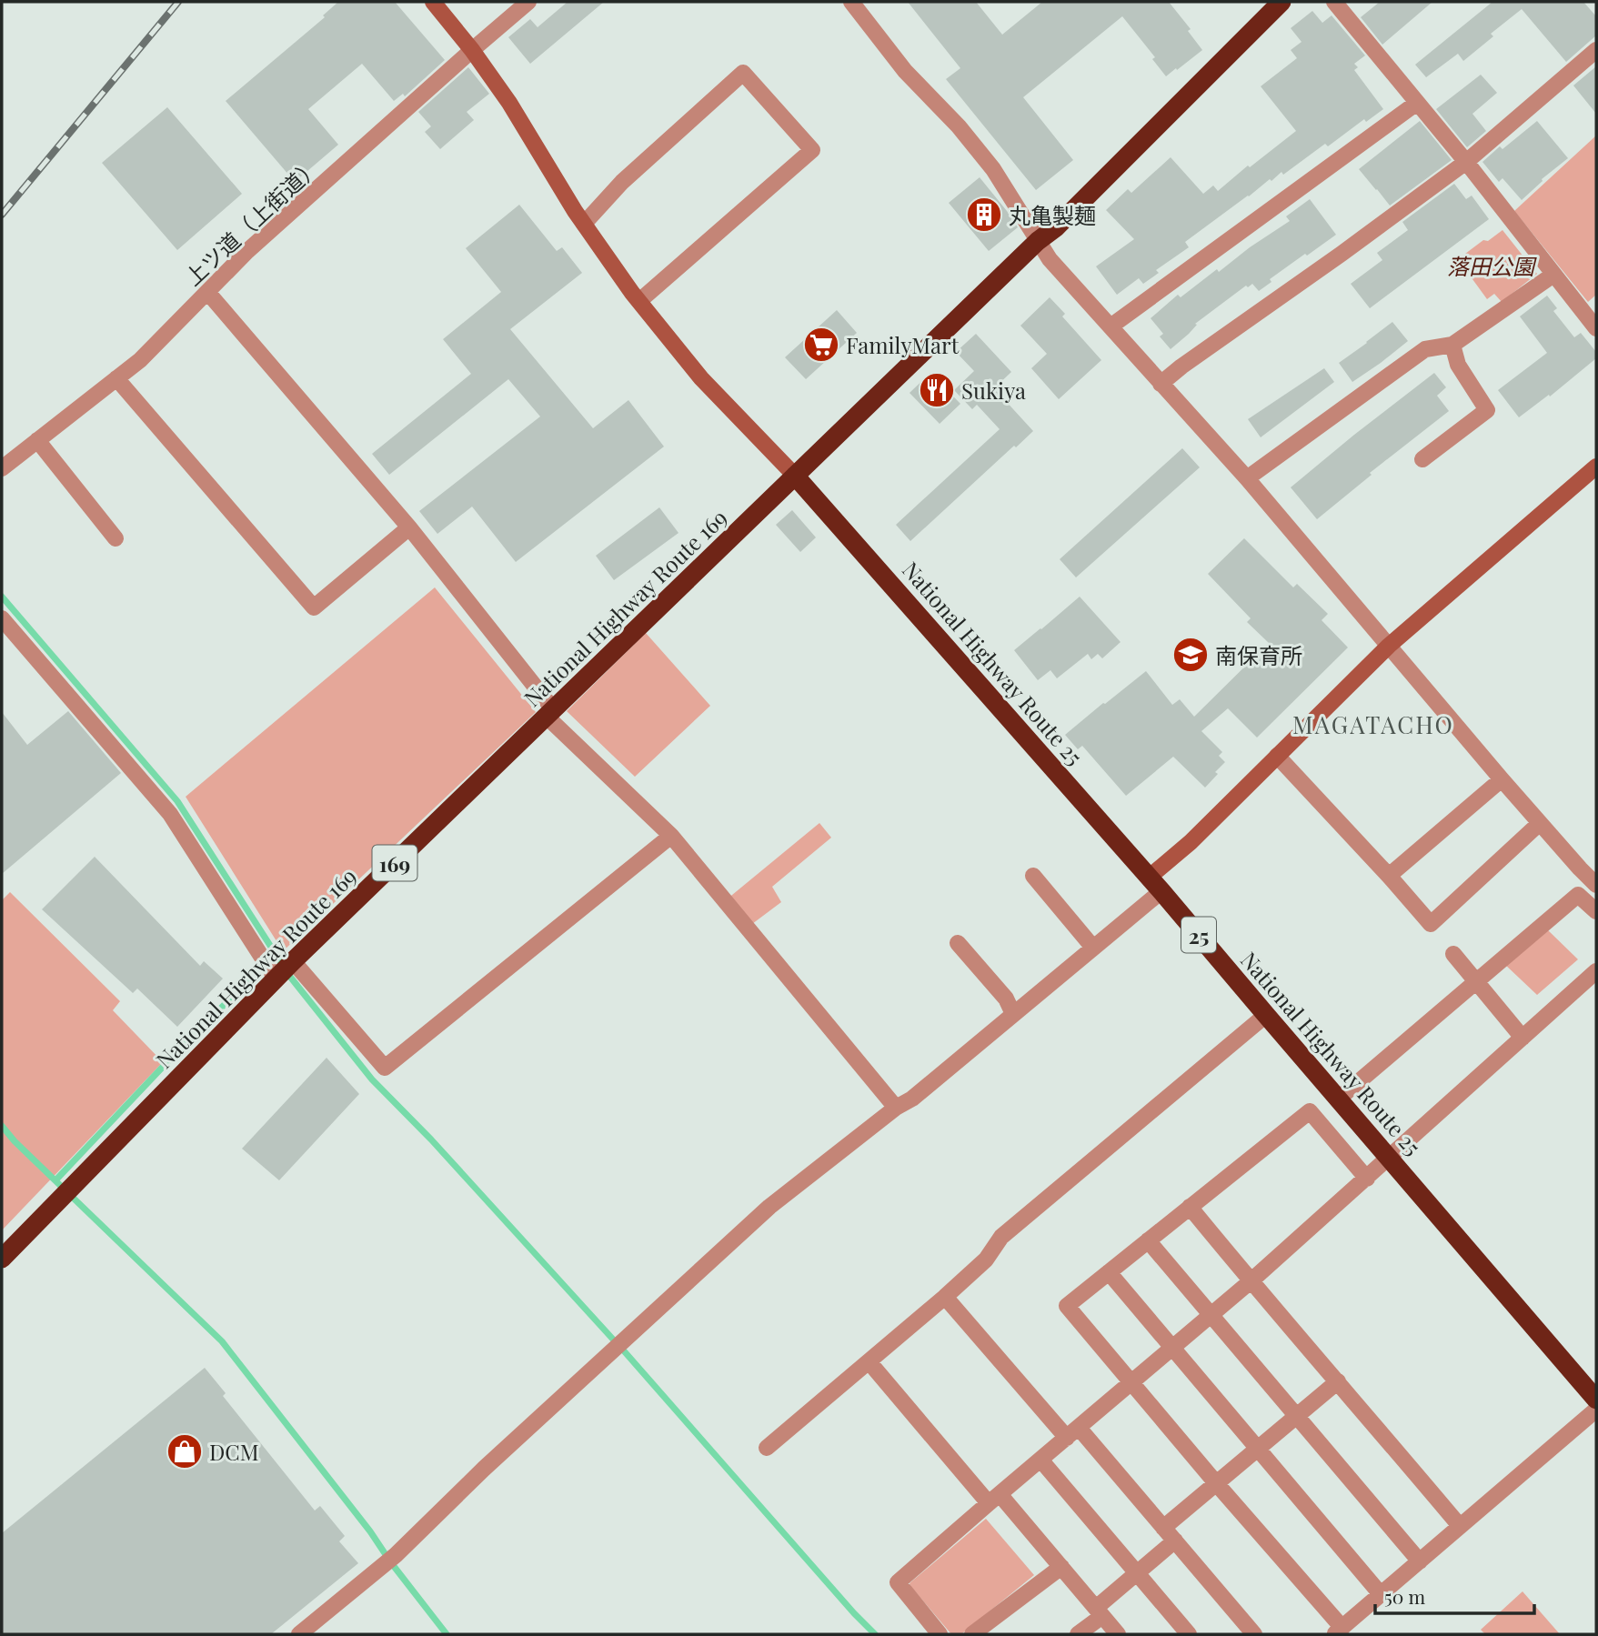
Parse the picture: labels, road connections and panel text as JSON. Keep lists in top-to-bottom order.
{
  "streets": {
    "highway": [
      "National Highway Route 169",
      "National Highway Route 25",
      "169",
      "25"
    ],
    "street": ["上ツ道（上街道）"]
  },
  "crossings": [
    ["National Highway Route 169", "National Highway Route 25"]
  ],
  "districts": ["MAGATACHO"],
  "parks": ["落田公園"],
  "places": {
    "building": ["丸亀製麺"],
    "supermarket": ["FamilyMart"],
    "restaurant": ["Sukiya"],
    "school or university": ["南保育所"],
    "shop": ["DCM"]
  },
  "scale_bar": "50 m"
}
